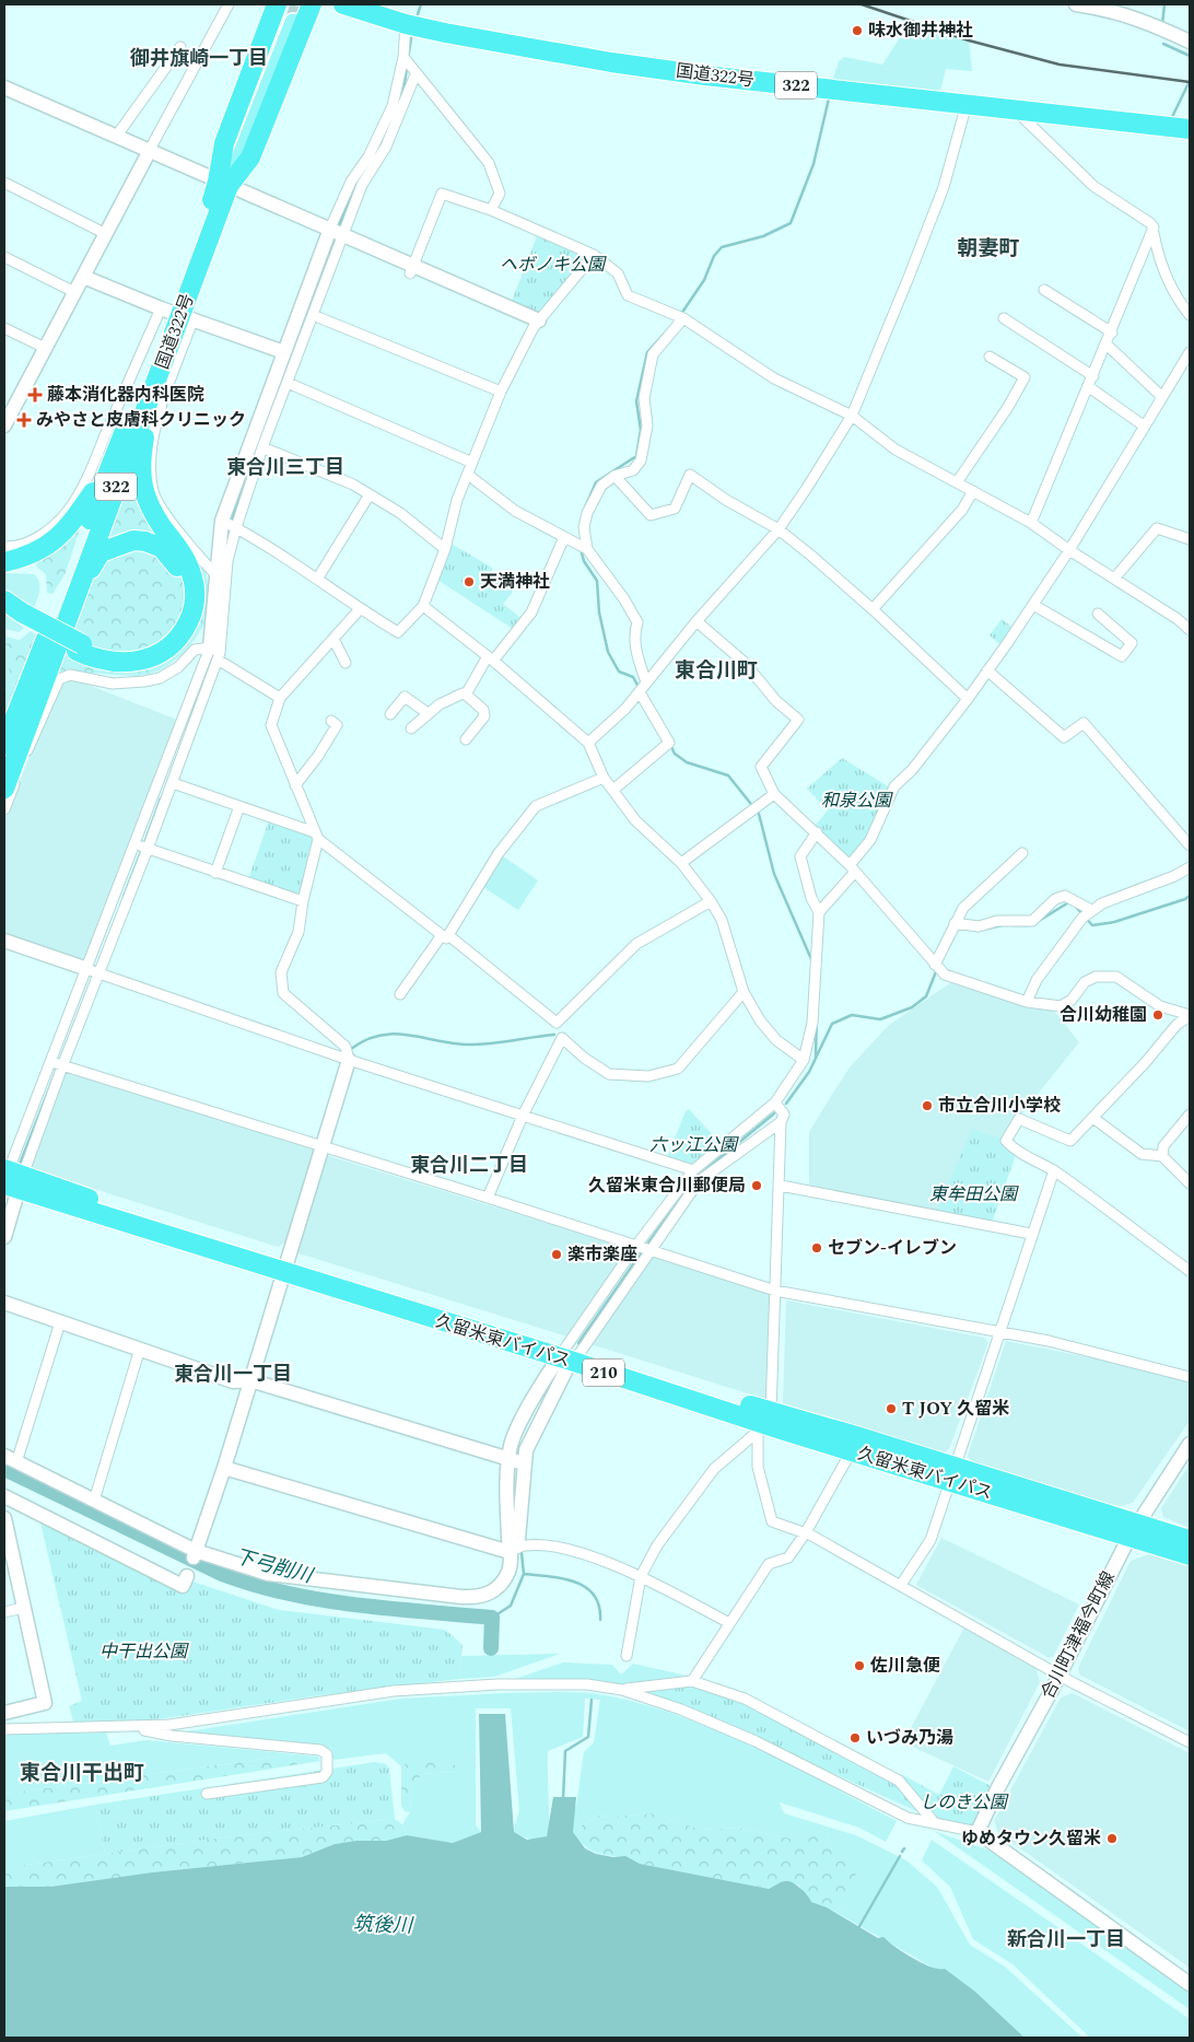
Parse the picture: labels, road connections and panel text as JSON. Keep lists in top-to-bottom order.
{
  "streets": {
    "highway": [
      "国道322号",
      "322",
      "久留米東バイパス",
      "210"
    ],
    "street": ["合川町津福今町線"]
  },
  "crossings": [
    ["久留米東バイパス", "合川町津福今町線"]
  ],
  "districts": [
    "御井旗崎一丁目",
    "朝妻町",
    "東合川三丁目",
    "東合川町",
    "東合川二丁目",
    "東合川一丁目",
    "東合川干出町",
    "新合川一丁目"
  ],
  "water": ["下弓削川", "筑後川"],
  "parks": [
    "ヘボノキ公園",
    "和泉公園",
    "六ッ江公園",
    "東牟田公園",
    "中干出公園",
    "しのき公園"
  ],
  "places": {
    "other": [
      "味水御井神社",
      "天満神社",
      "合川幼稚園",
      "市立合川小学校",
      "久留米東合川郵便局",
      "セブン-イレブン",
      "楽市楽座",
      "T JOY 久留米",
      "佐川急便",
      "いづみ乃湯",
      "ゆめタウン久留米"
    ],
    "health": ["藤本消化器内科医院", "みやさと皮膚科クリニック"]
  }
}
